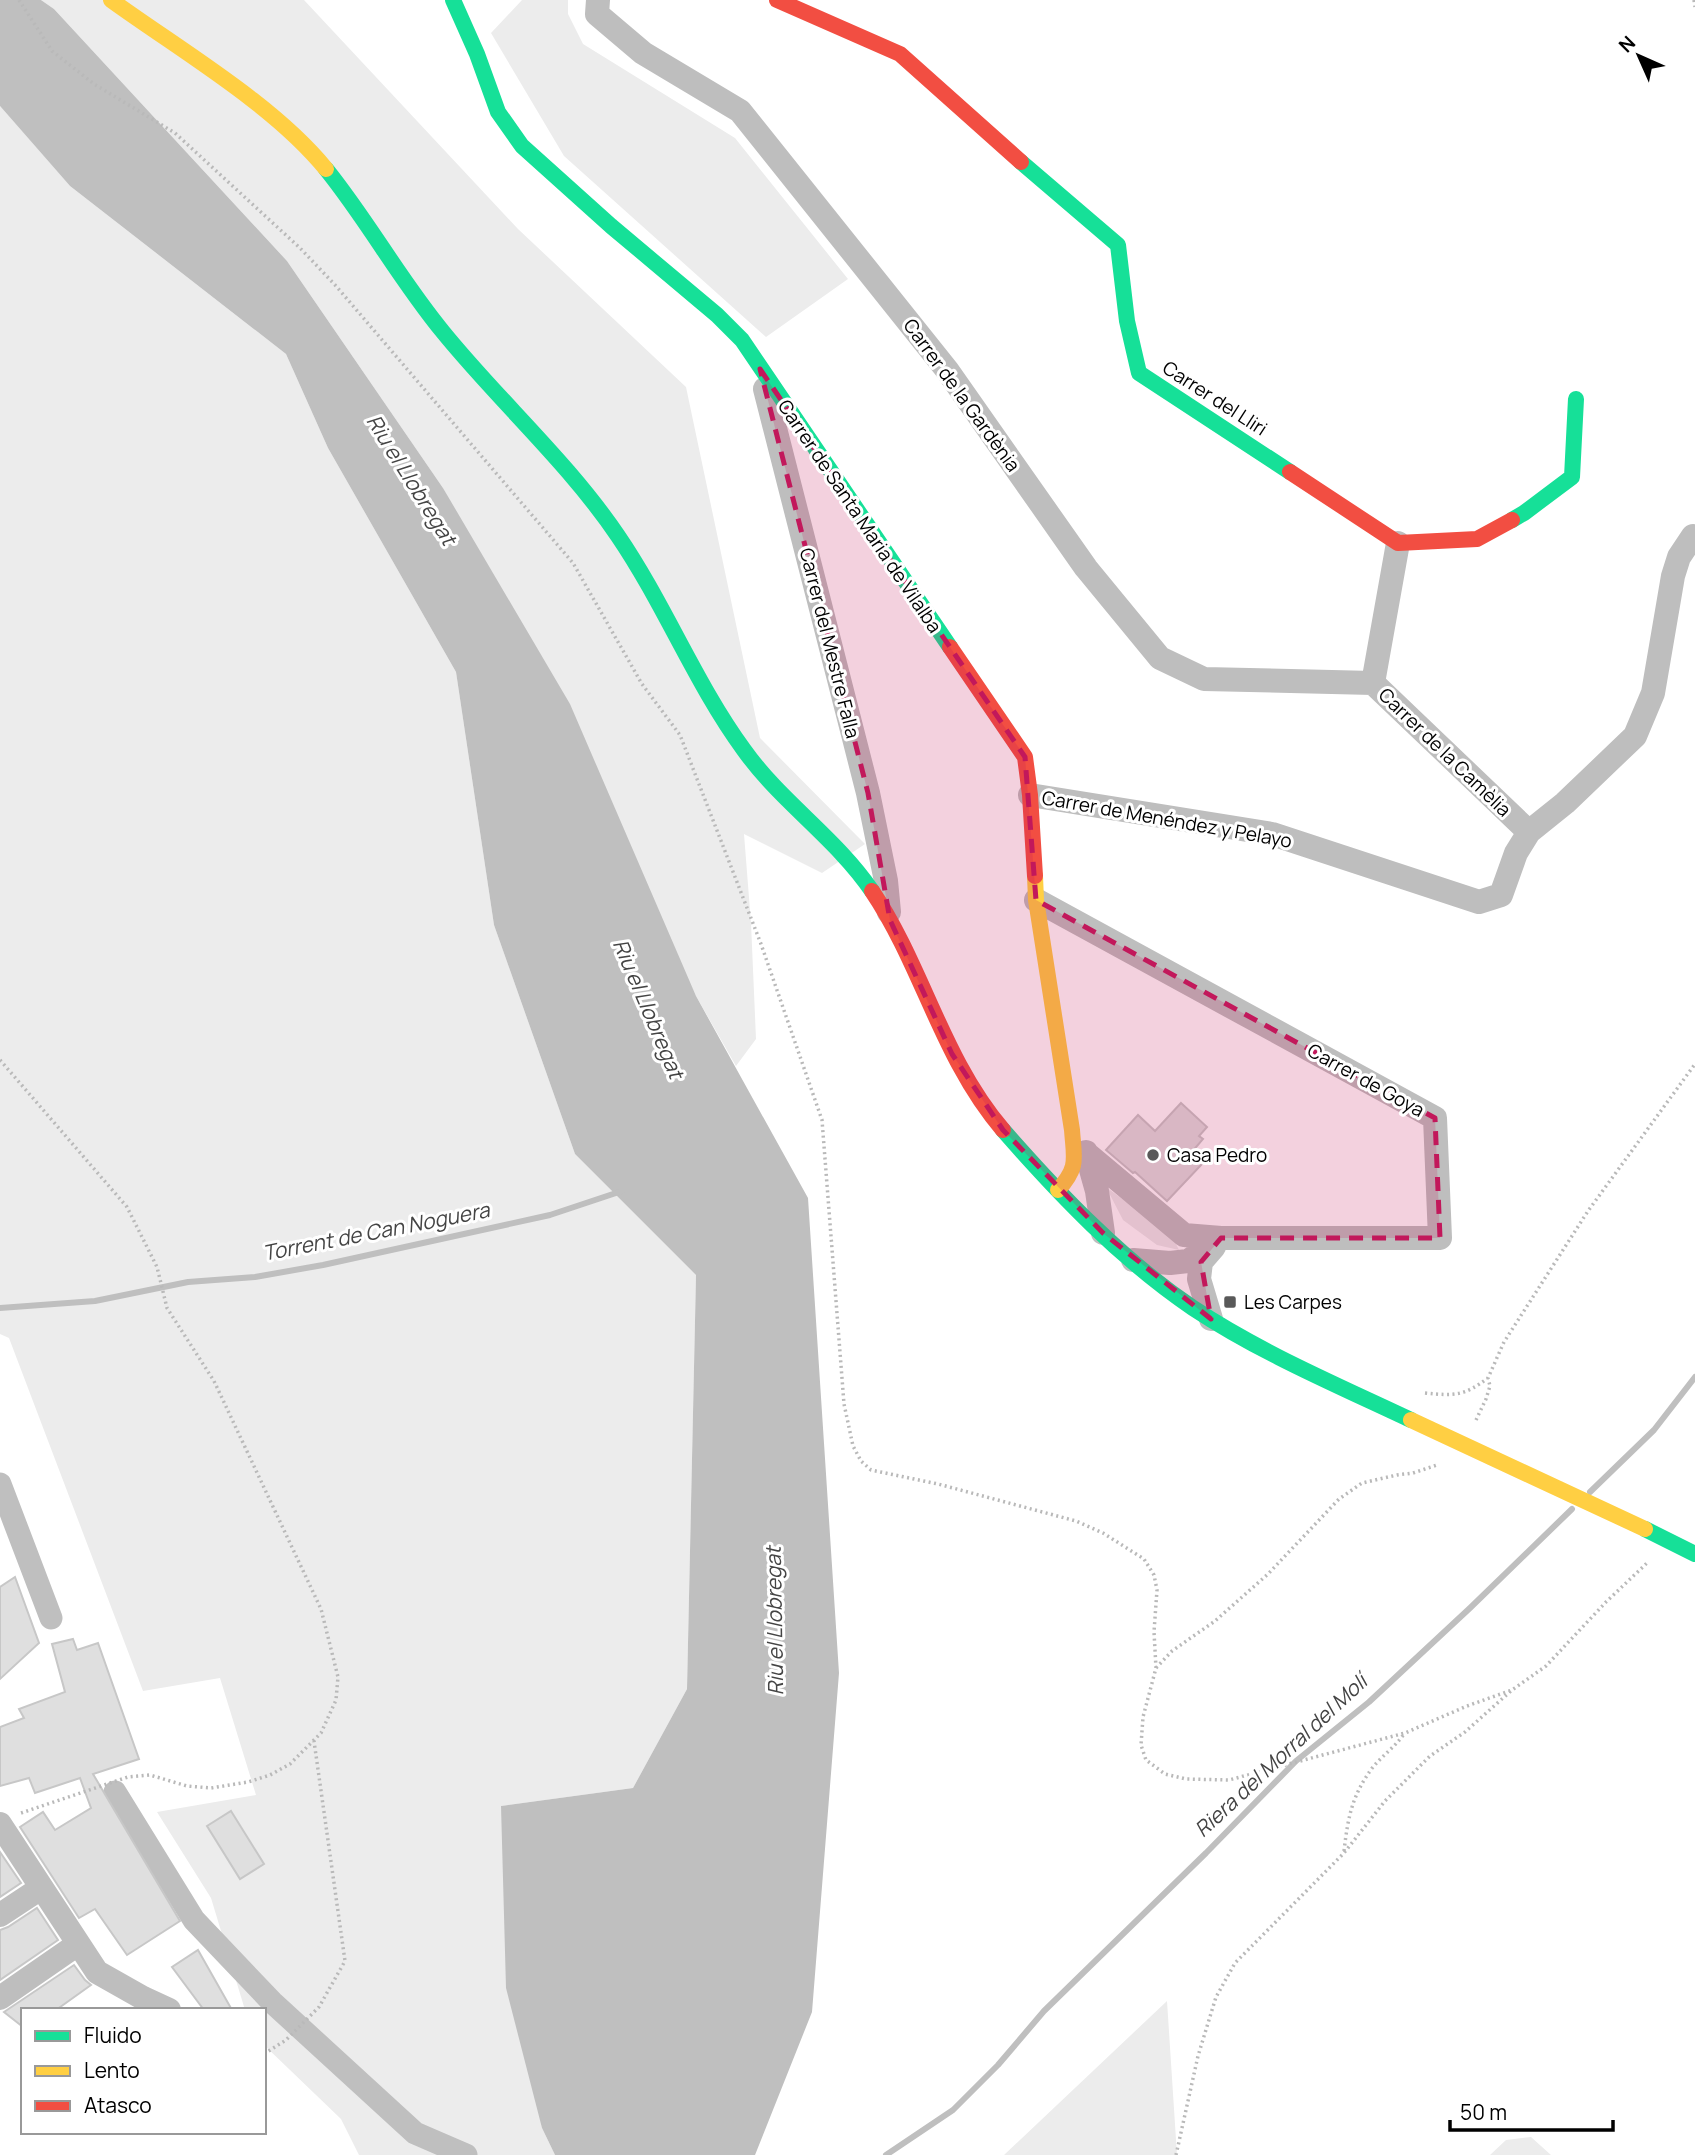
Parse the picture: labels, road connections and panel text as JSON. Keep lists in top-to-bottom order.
{
  "streets": {
    "street": [
      "Carrer de la Gardènia",
      "Carrer del Lliri",
      "Carrer de Santa Maria de Vilalba",
      "Carrer del Mestre Falla",
      "Carrer de la Camèlia",
      "Carrer de Menéndez y Pelayo",
      "Carrer de Goya"
    ]
  },
  "crossings": [
    ["Carrer de la Gardènia", "Carrer de la Camèlia"],
    ["Carrer del Lliri", "Carrer de la Camèlia"],
    ["Carrer de Santa Maria de Vilalba", "Carrer del Mestre Falla"],
    ["Carrer de Santa Maria de Vilalba", "Carrer de Menéndez y Pelayo"],
    ["Carrer de Santa Maria de Vilalba", "Carrer de Goya"],
    ["Carrer de la Camèlia", "Carrer de Menéndez y Pelayo"]
  ],
  "water": ["Riu el Llobregat", "Torrent de Can Noguera", "Riera del Morral del Molí"],
  "places": {
    "other": ["Casa Pedro"],
    "transit": ["Les Carpes"]
  },
  "legend": ["Fluido", "Lento", "Atasco"],
  "scale_bar": "50 m",
  "north": "top left"
}
